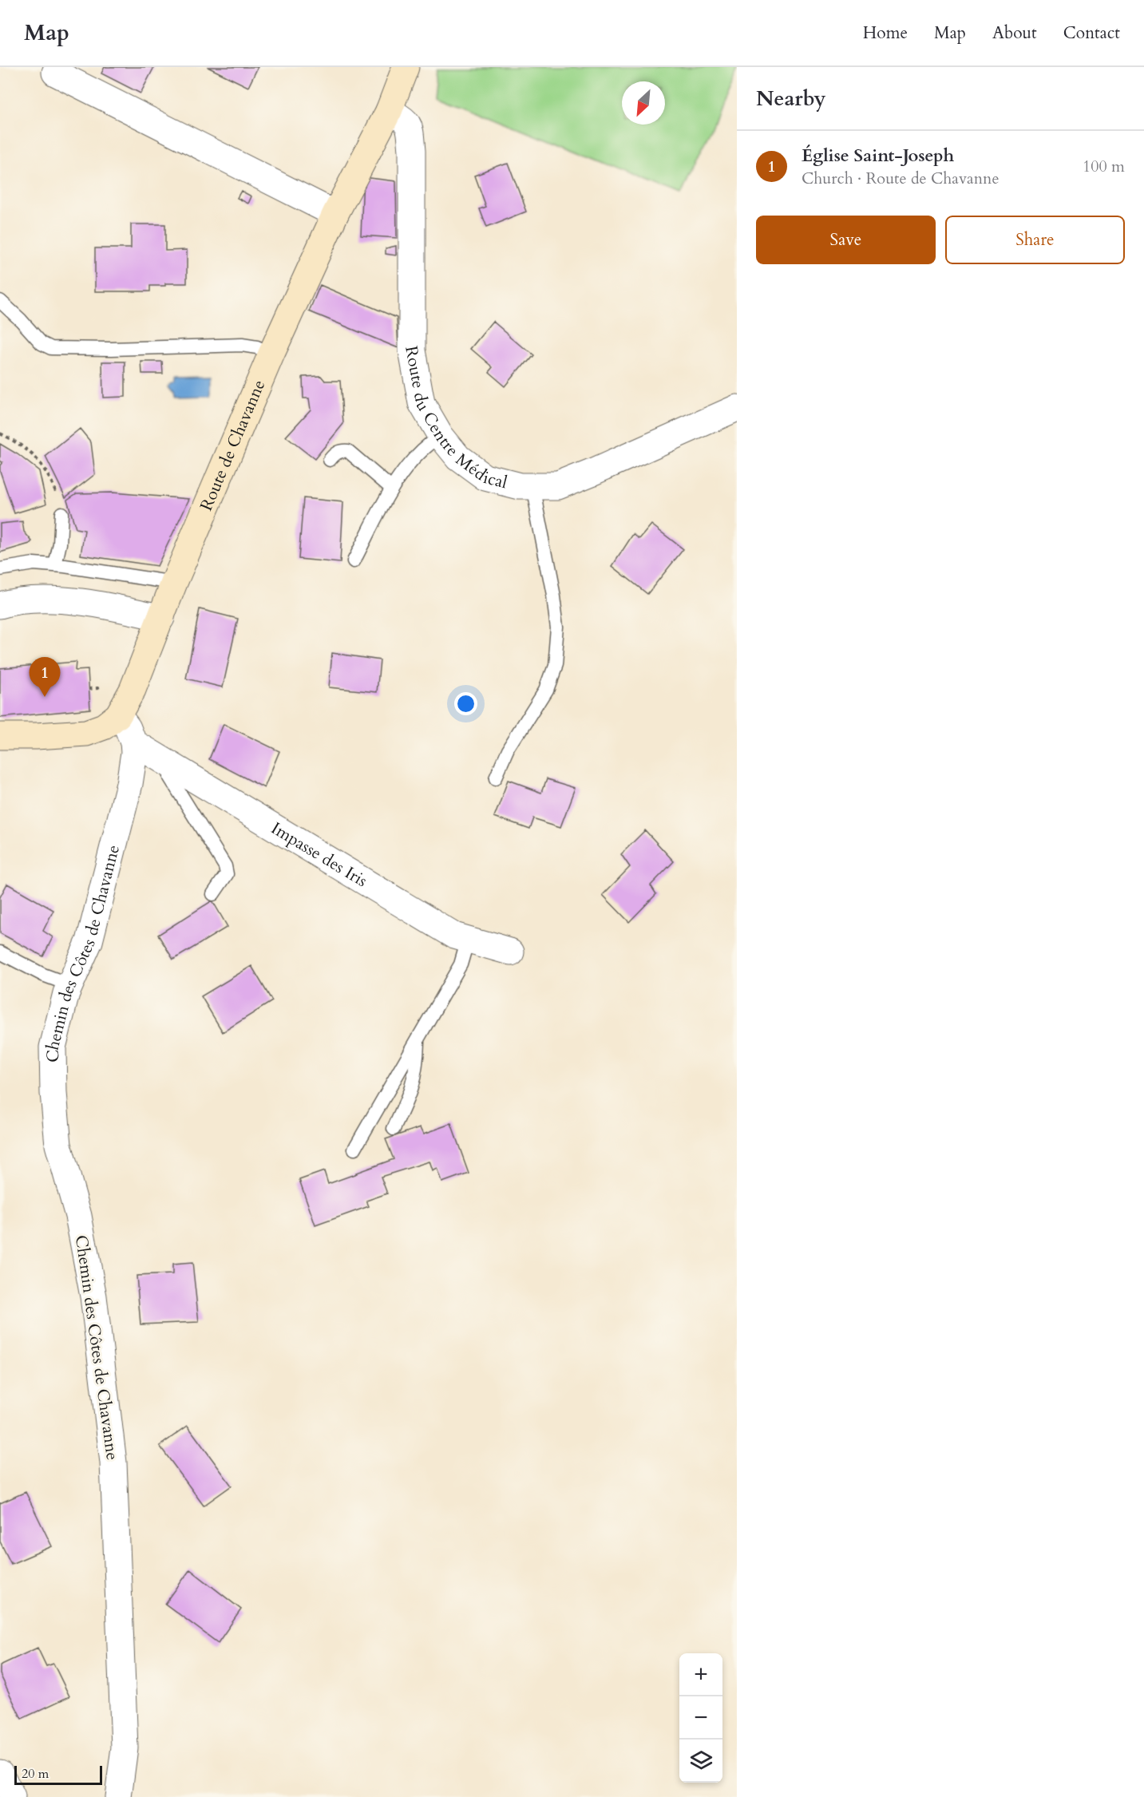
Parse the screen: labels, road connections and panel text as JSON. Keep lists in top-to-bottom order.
{
  "streets": {
    "main road": ["Route de Chavanne"],
    "street": ["Route du Centre Médical", "Impasse des Iris", "Chemin des Côtes de Chavanne"]
  },
  "crossings": [
    ["Route du Centre Médical", "Route de Chavanne"],
    ["Route de Chavanne", "Chemin des Côtes de Chavanne"],
    ["Impasse des Iris", "Chemin des Côtes de Chavanne"]
  ],
  "scale_bar": "20 m",
  "north": "bottom left",
  "page": {
    "header": "Map",
    "nav": [
      "Home",
      "Map",
      "About",
      "Contact"
    ],
    "heading": "Nearby",
    "list": [
      {
        "mark": "1",
        "name": "Église Saint-Joseph",
        "note": "Church · Route de Chavanne",
        "value": "100 m"
      }
    ],
    "buttons": ["Save", "Share"],
    "pins": "1",
    "map_buttons": ["+", "−"],
    "scale": "20 m"
  }
}
